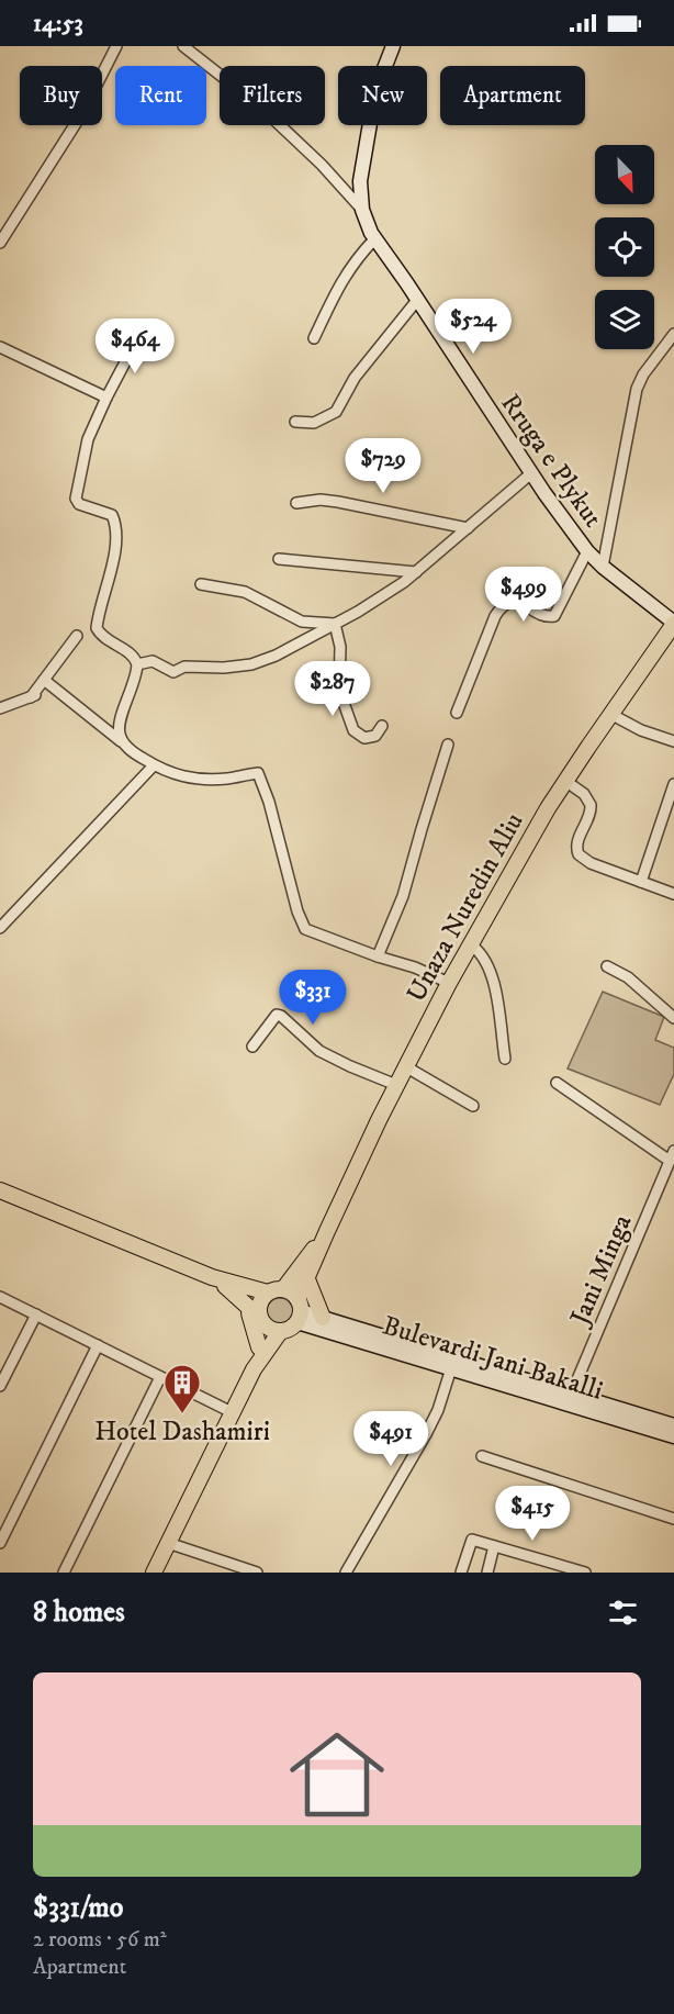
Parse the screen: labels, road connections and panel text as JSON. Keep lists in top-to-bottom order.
{
  "streets": {
    "main road": ["Rruga e Plykut", "Unaza Nuredin Aliu", "Bulevardi Jani Bakalli"],
    "street": ["Jani Minga"]
  },
  "crossings": [
    ["Rruga e Plykut", "Unaza Nuredin Aliu"],
    ["Unaza Nuredin Aliu", "Bulevardi Jani Bakalli"],
    ["Jani Minga", "Bulevardi Jani Bakalli"]
  ],
  "places": {
    "building": ["Hotel Dashamiri"]
  },
  "north": "bottom right",
  "page": {
    "status": "14:53",
    "chip": [
      "Buy",
      "Rent",
      "Filters",
      "New",
      "Apartment"
    ],
    "price": [
      "$524",
      "$464",
      "$729",
      "$499",
      "$287",
      "$331",
      "$491",
      "$415"
    ],
    "heading": "8 homes",
    "list": [
      {
        "name": "$331/mo",
        "note": "2 rooms · 56 m² · Apartment"
      }
    ]
  }
}
